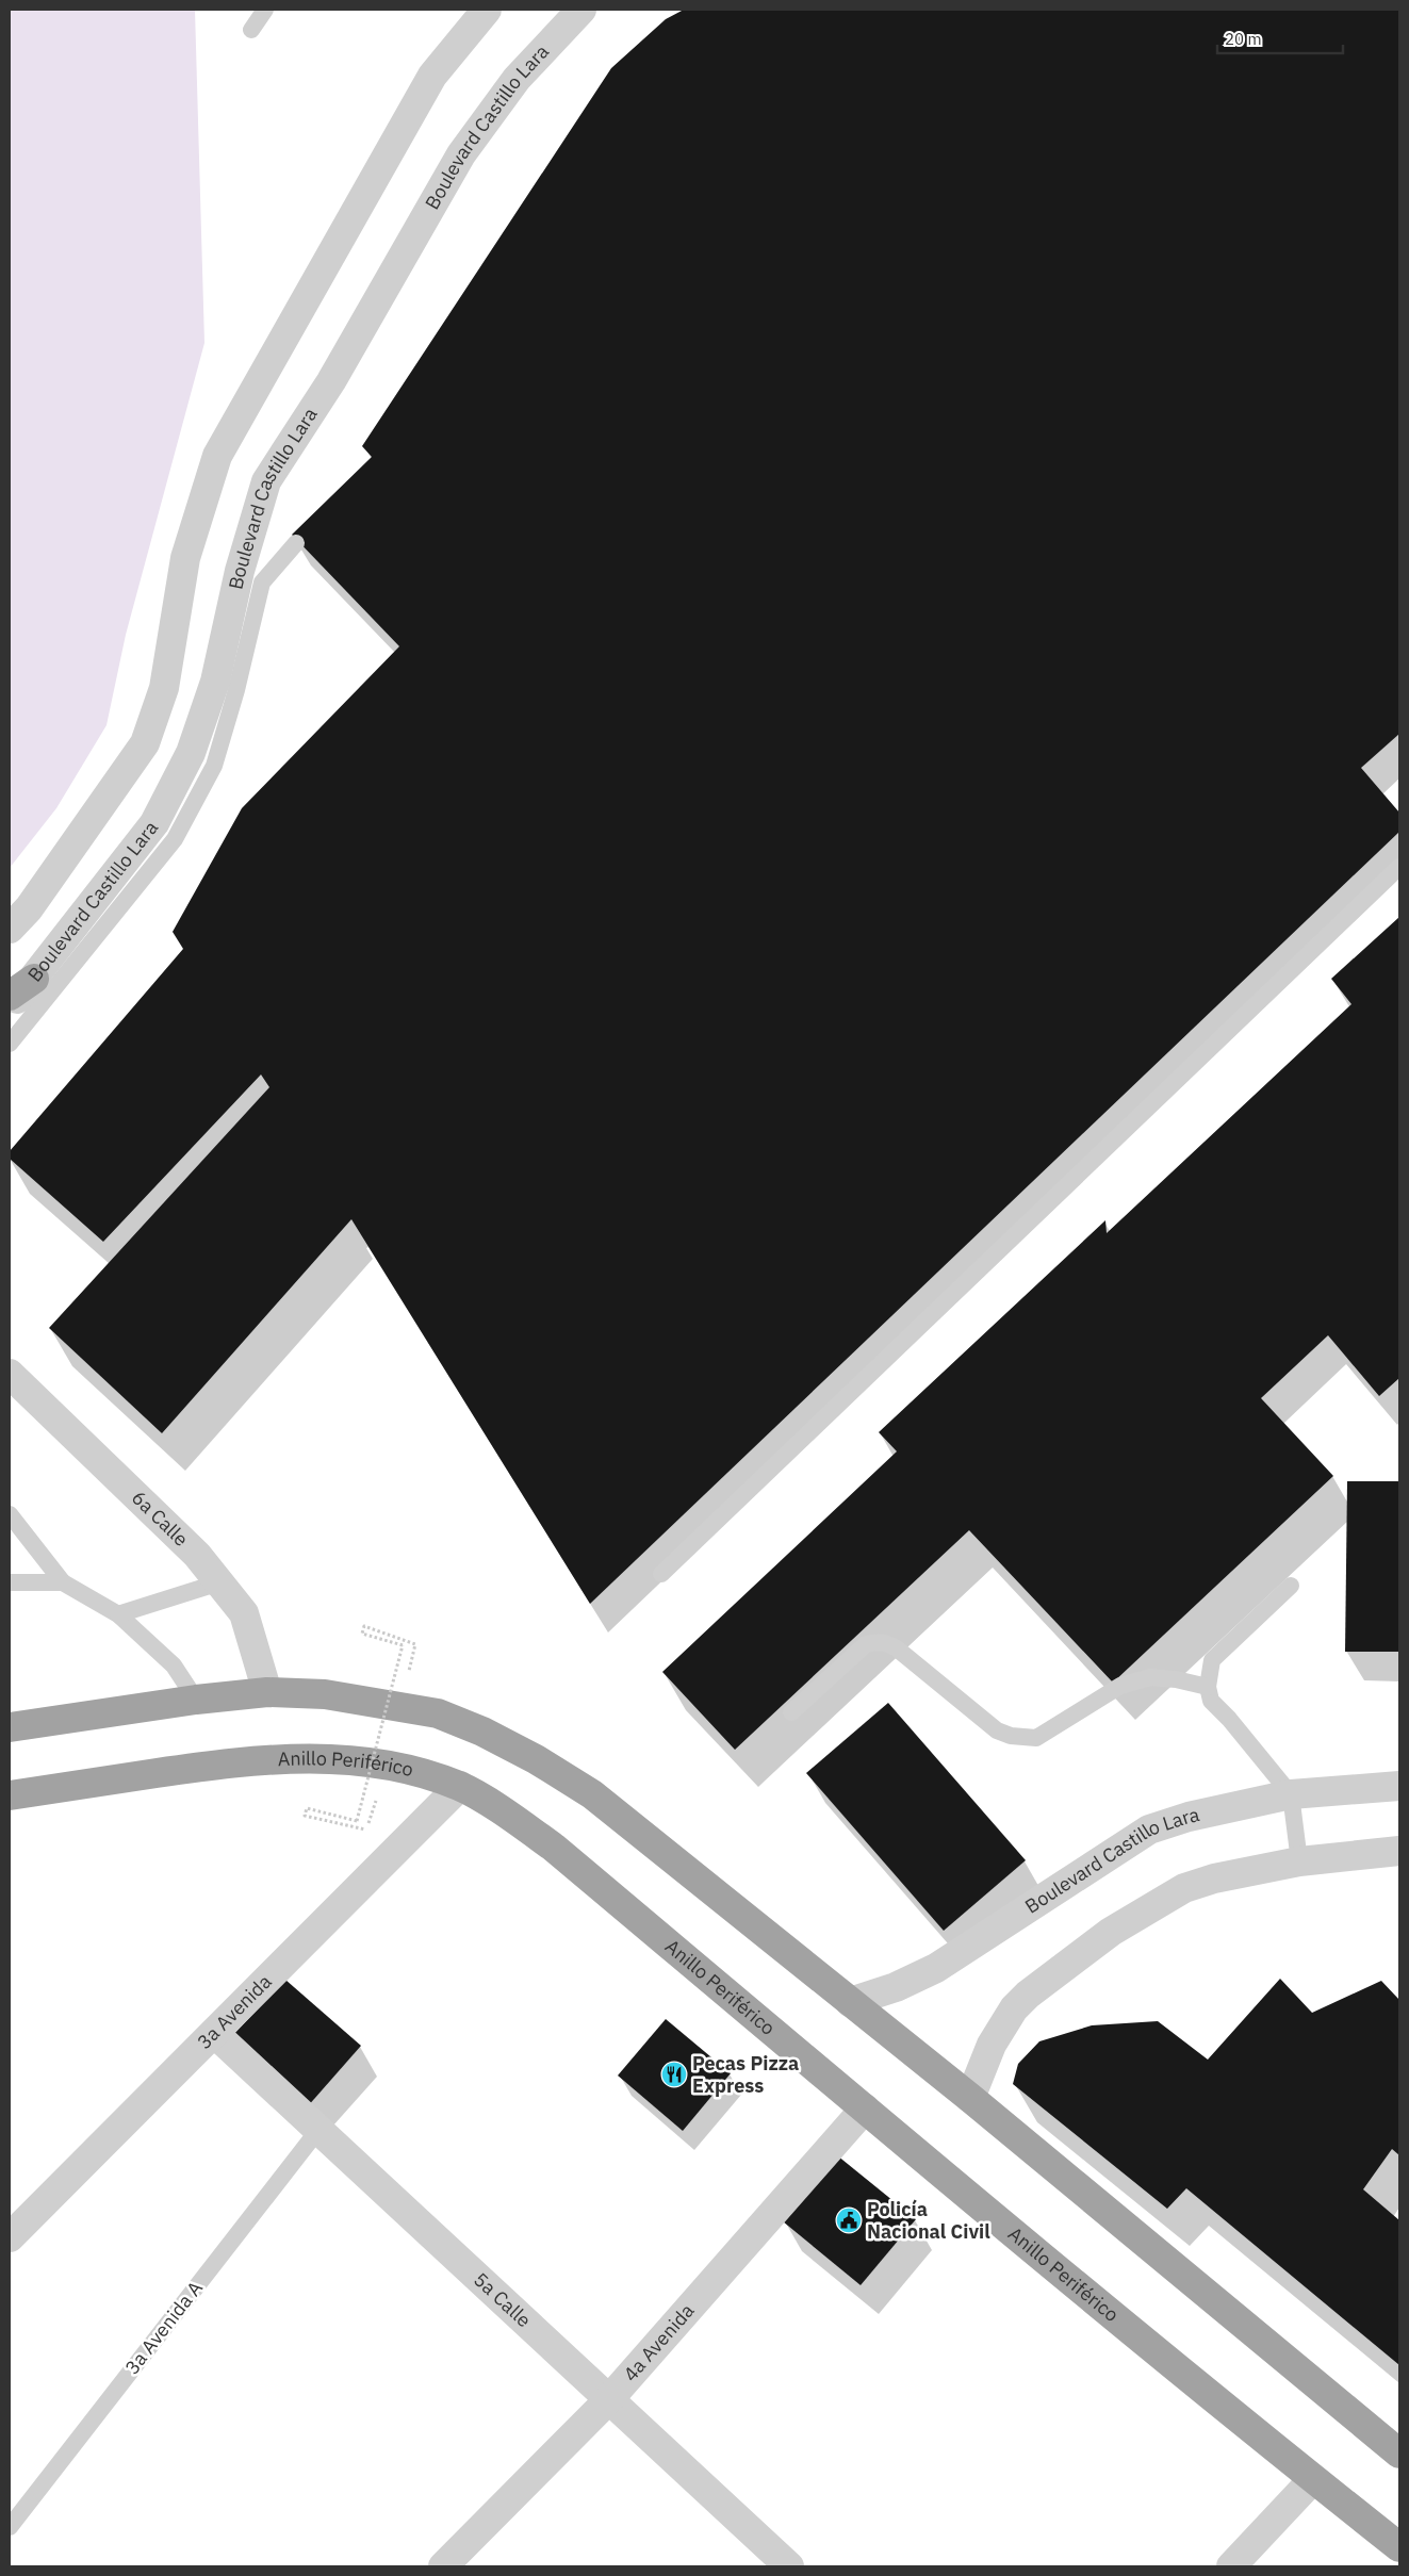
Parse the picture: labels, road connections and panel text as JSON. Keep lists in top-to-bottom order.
{
  "streets": {
    "highway": ["Anillo Periférico"],
    "street": [
      "Boulevard Castillo Lara",
      "6a Calle",
      "3a Avenida",
      "5a Calle",
      "4a Avenida"
    ],
    "lane": ["3a Avenida A"]
  },
  "crossings": [
    ["Anillo Periférico", "3a Avenida"],
    ["Anillo Periférico", "4a Avenida"],
    ["3a Avenida", "5a Calle"],
    ["5a Calle", "3a Avenida A"],
    ["5a Calle", "4a Avenida"]
  ],
  "places": {
    "restaurant": ["Pecas Pizza Express"],
    "public building": ["Policía Nacional Civil"]
  },
  "scale_bar": "20 m"
}
